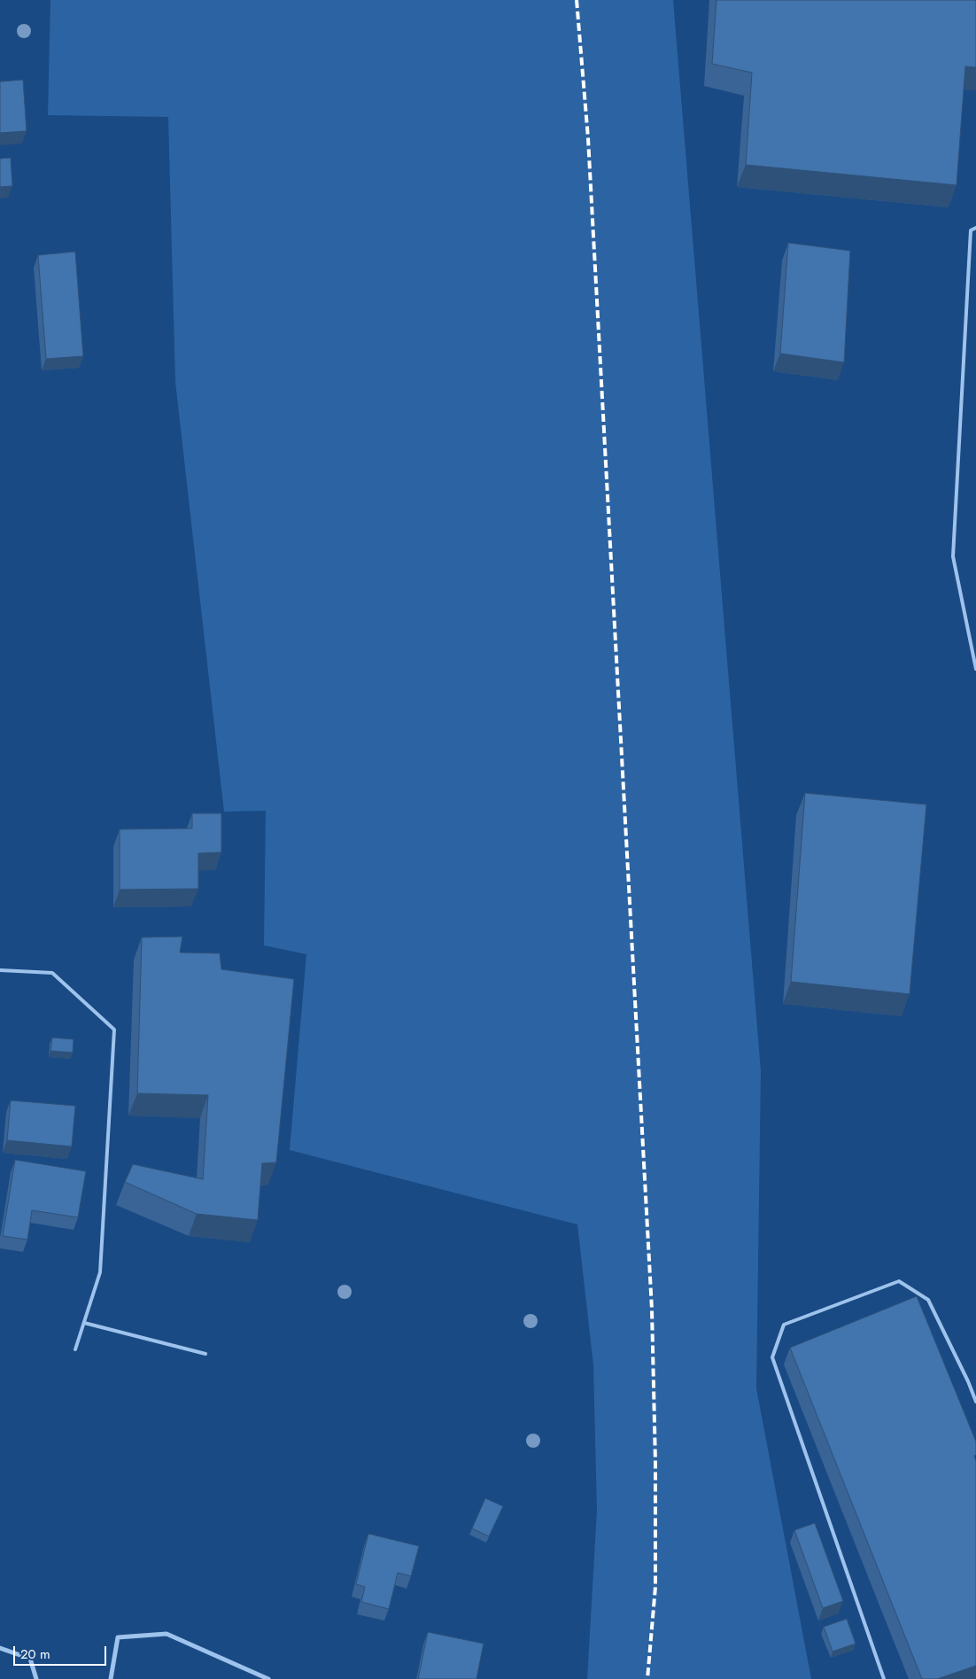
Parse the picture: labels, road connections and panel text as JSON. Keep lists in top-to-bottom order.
{
  "scale_bar": "20 m"
}
